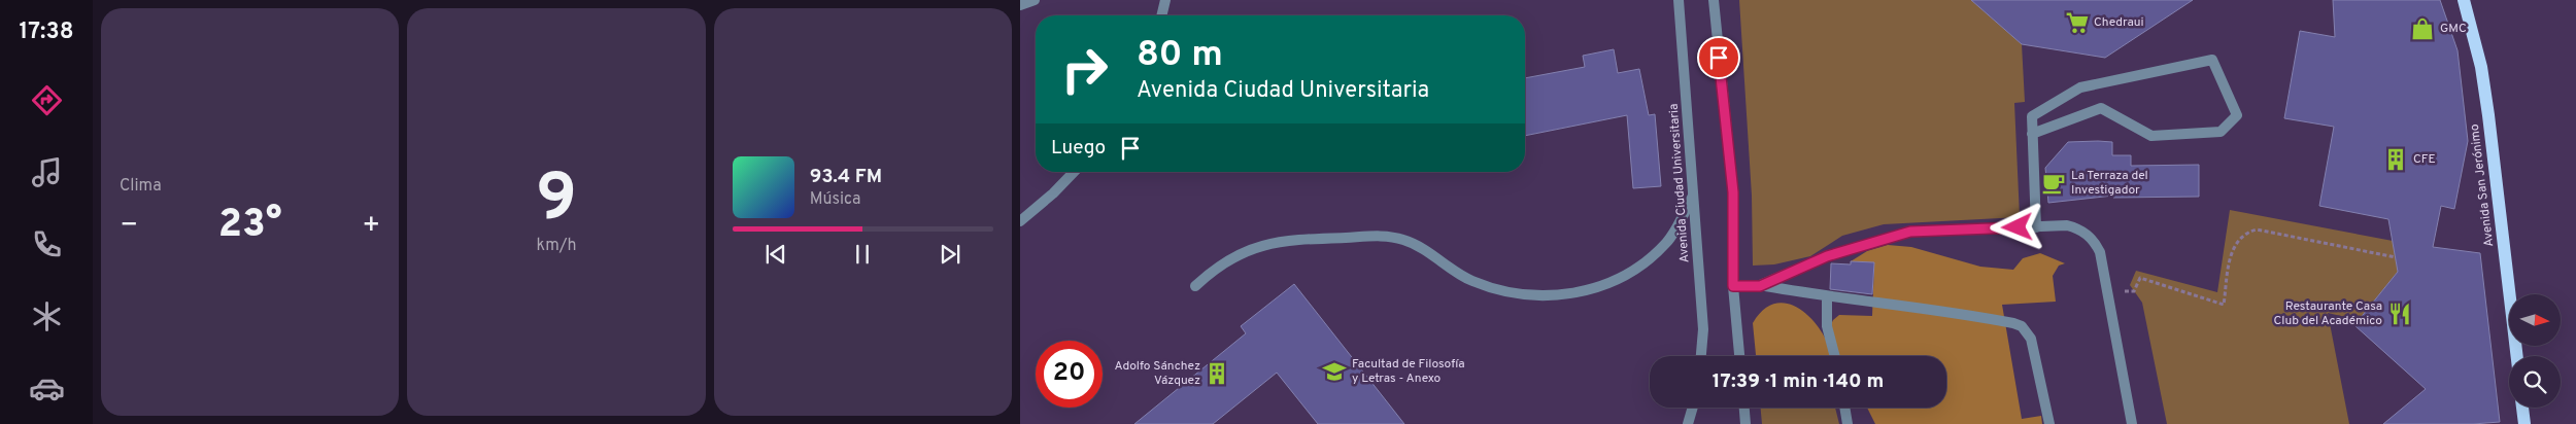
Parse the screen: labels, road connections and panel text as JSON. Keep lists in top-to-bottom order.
{
  "streets": {
    "main road": ["Avenida San Jerónimo"],
    "street": ["Avenida Ciudad Universitaria"]
  },
  "places": {
    "supermarket": ["Chedraui"],
    "shop": ["GMC"],
    "building": ["CFE", "Adolfo Sánchez Vázquez"],
    "cafe": ["La Terraza del Investigador"],
    "restaurant": ["Restaurante Casa Club del Académico"],
    "school or university": ["Facultad de Filosofía y Letras - Anexo"]
  },
  "north": "right",
  "page": {
    "tabs": "17:38",
    "tile": [
      "Clima",
      ["9", "km/h"]
    ],
    "turn": ["80 m", "Avenida Ciudad Universitaria"],
    "then": "Luego",
    "song": ["93.4 FM", "Música"],
    "heat": ["−", "23°", "+"],
    "limit": "20",
    "trip": "17:39 · 1 min · 140 m"
  }
}
